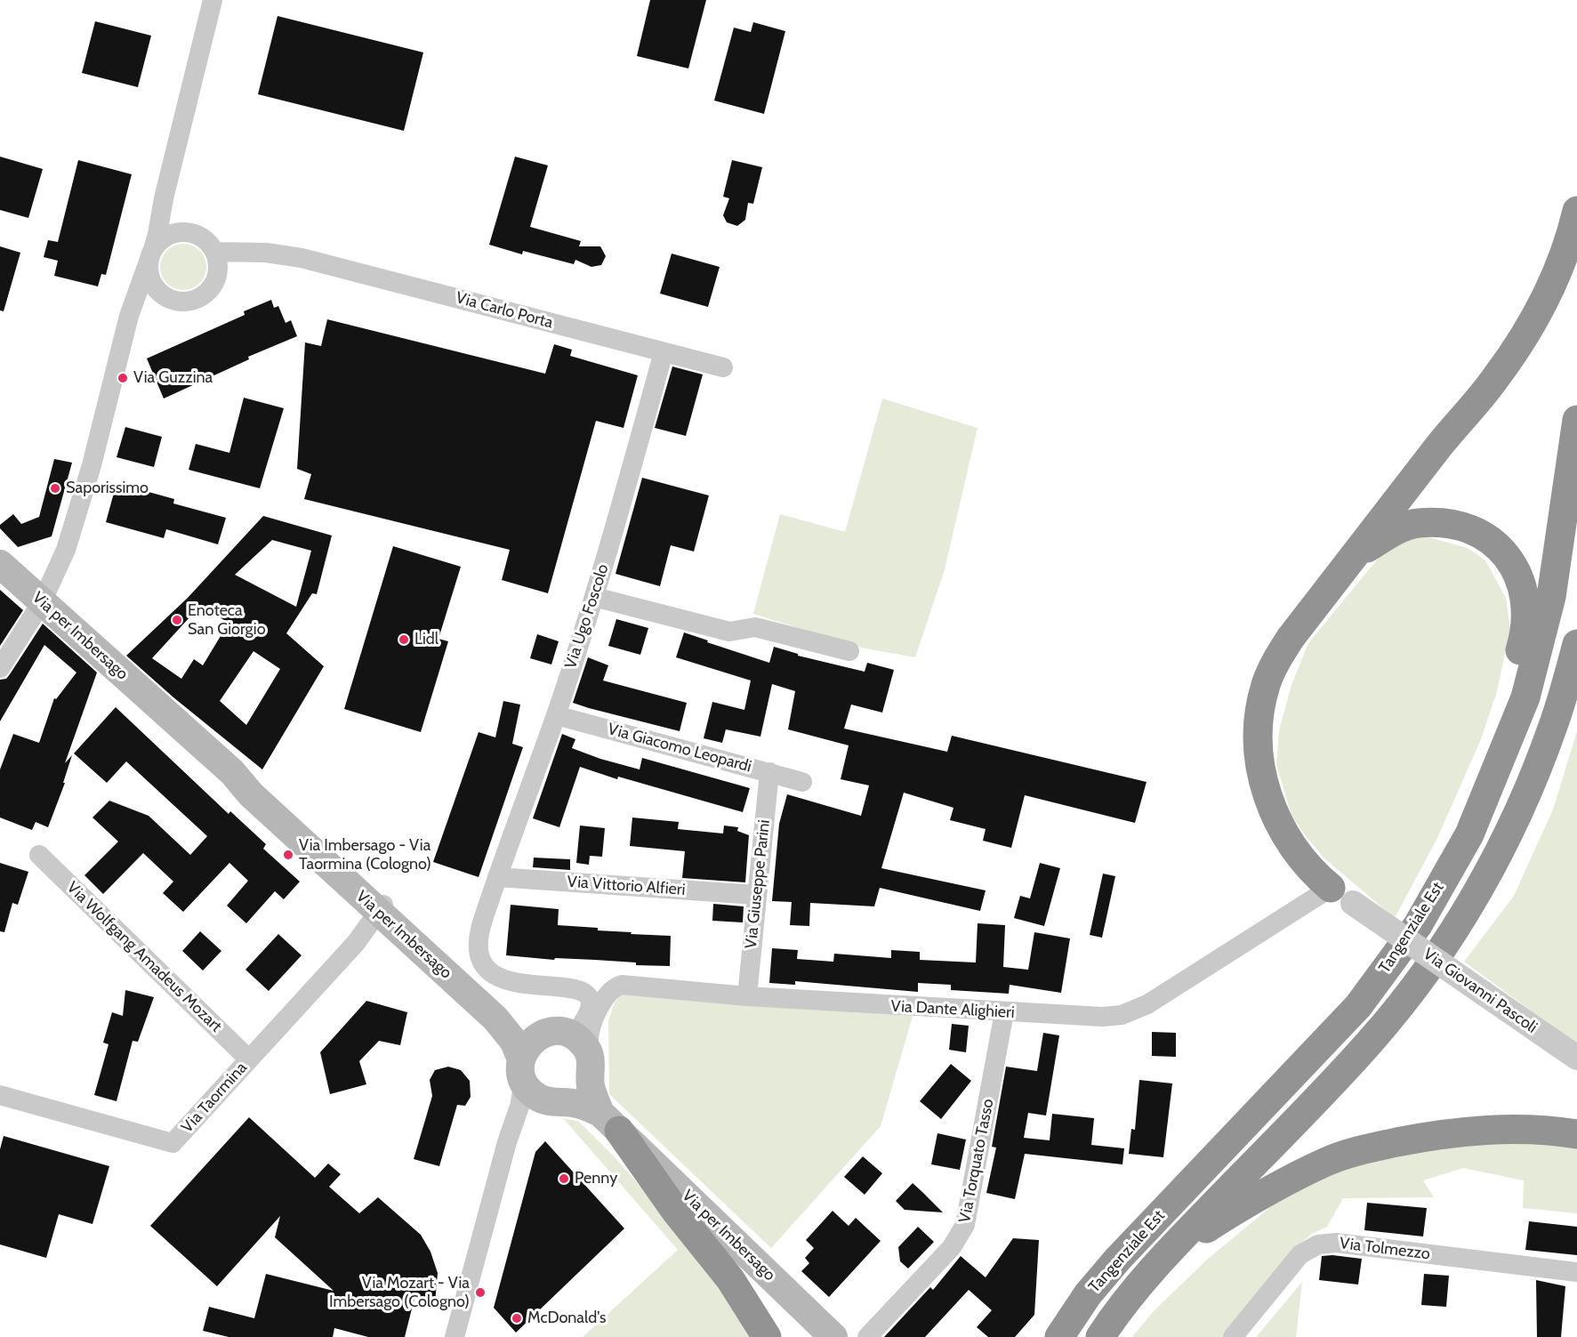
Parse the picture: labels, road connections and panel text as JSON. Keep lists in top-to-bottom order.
{
  "streets": {
    "highway": ["Tangenziale Est"],
    "main road": ["Via per Imbersago"],
    "street": [
      "Via Carlo Porta",
      "Via Ugo Foscolo",
      "Via Giacomo Leopardi",
      "Via Giuseppe Parini",
      "Via Vittorio Alfieri",
      "Via Wolfgang Amadeus Mozart",
      "Via Giovanni Pascoli",
      "Via Dante Alighieri",
      "Via Taormina",
      "Via Torquato Tasso",
      "Via Tolmezzo"
    ]
  },
  "crossings": [
    ["Via Carlo Porta", "Via Ugo Foscolo"],
    ["Via Ugo Foscolo", "Via Giacomo Leopardi"],
    ["Via Ugo Foscolo", "Via Vittorio Alfieri"],
    ["Via per Imbersago", "Via Dante Alighieri"],
    ["Via per Imbersago", "Via Taormina"],
    ["Via Giacomo Leopardi", "Via Giuseppe Parini"],
    ["Via Giuseppe Parini", "Via Vittorio Alfieri"],
    ["Via Giuseppe Parini", "Via Dante Alighieri"],
    ["Via Wolfgang Amadeus Mozart", "Via Taormina"],
    ["Via Giovanni Pascoli", "Via Dante Alighieri"],
    ["Via Dante Alighieri", "Via Torquato Tasso"]
  ],
  "places": [
    "Via Guzzina",
    "Saporissimo",
    "Enoteca San Giorgio",
    "Lidl",
    "Via Imbersago - Via Taormina (Cologno)",
    "Penny",
    "Via Mozart - Via Imbersago (Cologno)",
    "McDonald's"
  ]
}
